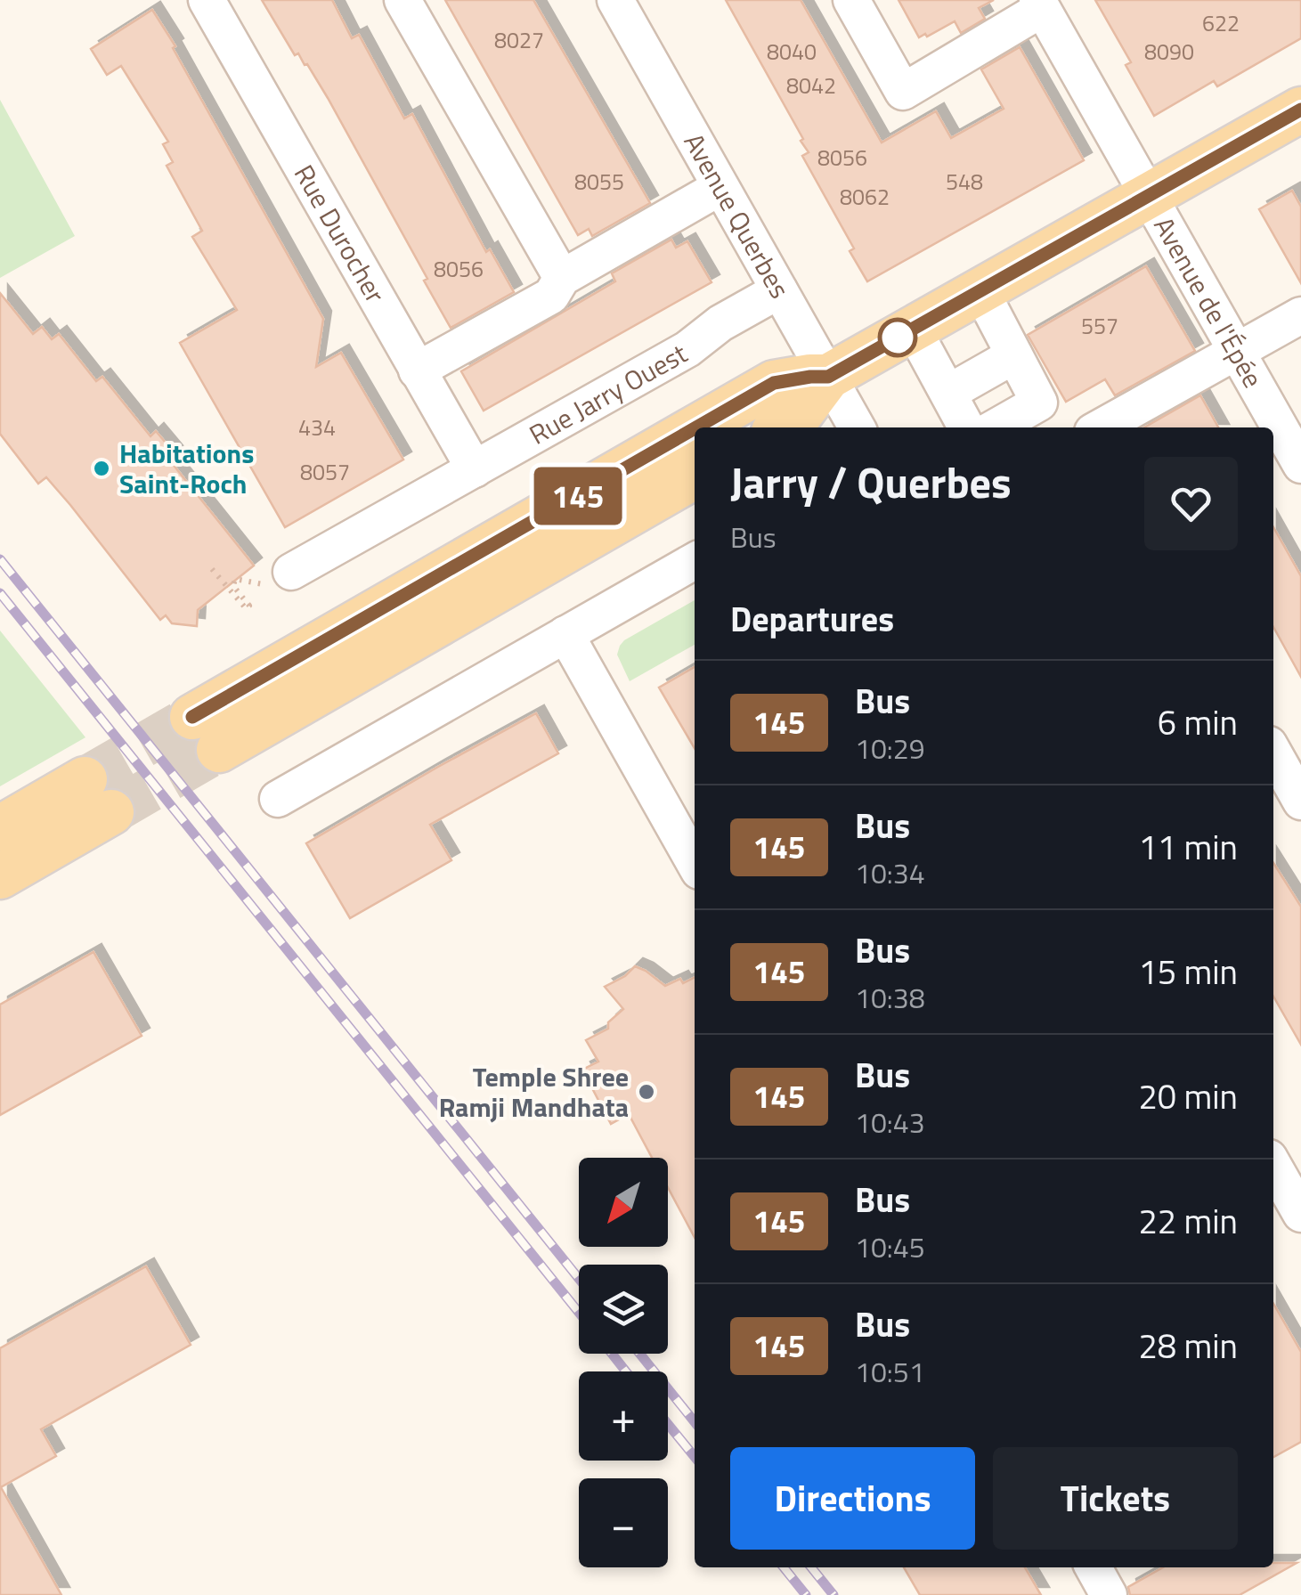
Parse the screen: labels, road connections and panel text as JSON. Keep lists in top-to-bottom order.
{
  "streets": {
    "street": [
      "Avenue Querbes",
      "Rue Durocher",
      "Avenue de l'Épée",
      "Rue Jarry Ouest"
    ]
  },
  "crossings": [
    ["Avenue Querbes", "Rue Jarry Ouest"],
    ["Rue Durocher", "Rue Jarry Ouest"]
  ],
  "places": ["Habitations Saint-Roch", "Temple Shree Ramji Mandhata"],
  "lines": ["bus line 145"],
  "house_numbers": [
    "622",
    "8027",
    "8040",
    "8090",
    "8042",
    "8056",
    "8055",
    "548",
    "8062",
    "8056",
    "557",
    "434",
    "8057"
  ],
  "north": "bottom left",
  "page": {
    "on_map": "145",
    "heading": [
      ["Jarry / Querbes", "Bus"],
      "Departures"
    ],
    "list": [
      {
        "mark": "145",
        "name": "Bus",
        "note": "10:29",
        "value": "6 min"
      },
      {
        "mark": "145",
        "name": "Bus",
        "note": "10:34",
        "value": "11 min"
      },
      {
        "mark": "145",
        "name": "Bus",
        "note": "10:38",
        "value": "15 min"
      },
      {
        "mark": "145",
        "name": "Bus",
        "note": "10:43",
        "value": "20 min"
      },
      {
        "mark": "145",
        "name": "Bus",
        "note": "10:45",
        "value": "22 min"
      },
      {
        "mark": "145",
        "name": "Bus",
        "note": "10:51",
        "value": "28 min"
      }
    ],
    "map_buttons": ["+", "−"],
    "buttons": ["Directions", "Tickets"]
  }
}
